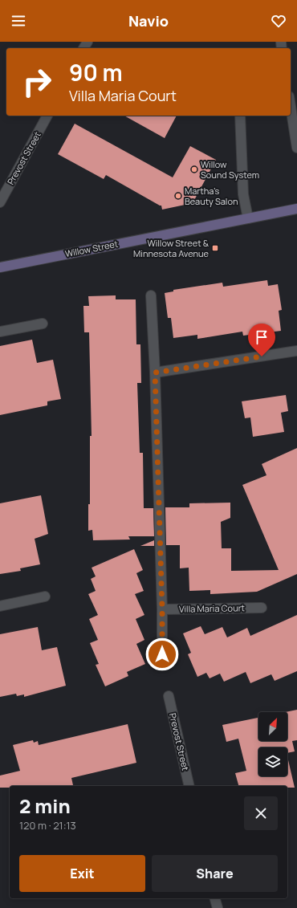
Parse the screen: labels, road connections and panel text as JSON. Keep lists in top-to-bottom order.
{
  "streets": {
    "main road": ["Willow Street"],
    "street": ["Prevost Street", "Villa Maria Court"]
  },
  "places": {
    "other": ["Willow Sound System", "Martha's Beauty Salon"],
    "transit": ["Willow Street & Minnesota Avenue"]
  },
  "north": "top right",
  "page": {
    "header": "Navio",
    "turn": ["90 m", "Villa Maria Court"],
    "heading": ["2 min", "120 m · 21:13"],
    "buttons": ["Exit", "Share"]
  }
}
